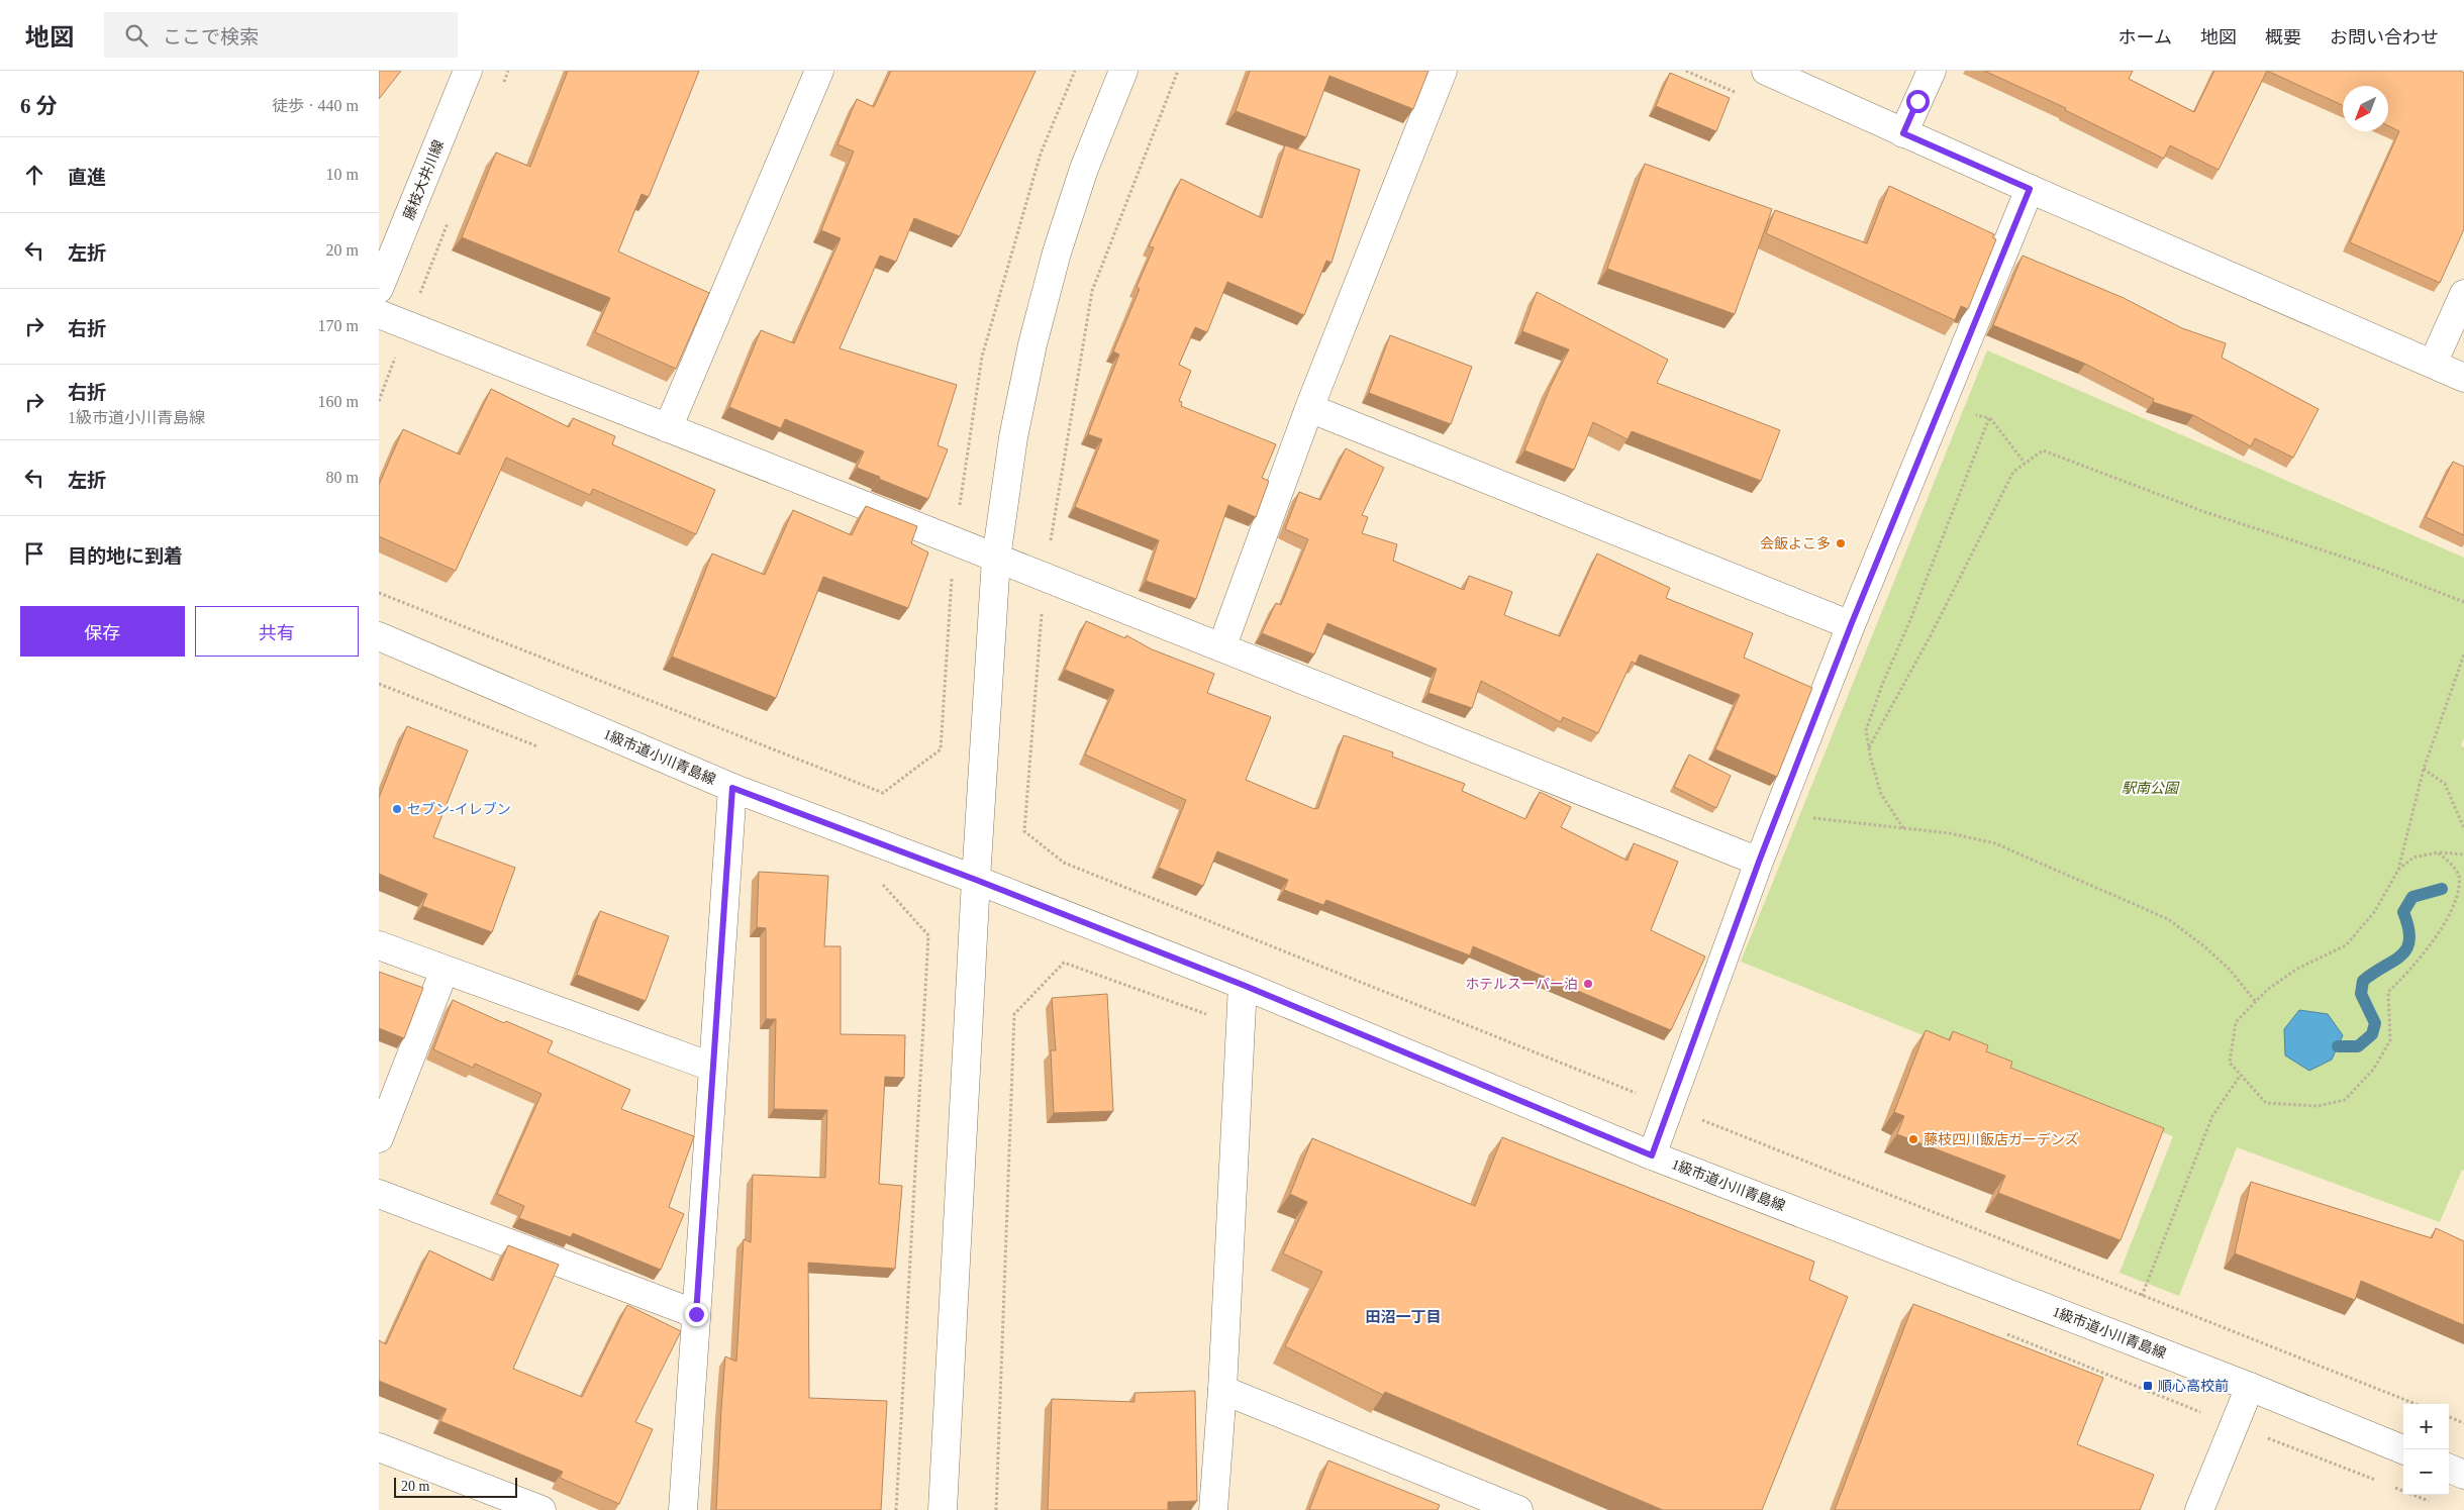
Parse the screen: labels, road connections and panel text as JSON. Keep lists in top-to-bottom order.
{
  "streets": {
    "street": ["藤枝大井川線", "1級市道小川青島線"]
  },
  "districts": ["田沼一丁目"],
  "parks": ["駅南公園"],
  "places": {
    "other": [
      "会飯よこ多",
      "セブン-イレブン",
      "ホテルスーパー泊",
      "藤枝四川飯店ガーデンズ"
    ],
    "transit": ["順心高校前"]
  },
  "scale_bar": "20 m",
  "north": "bottom left",
  "page": {
    "header": "地図",
    "search": "ここで検索",
    "nav": [
      "ホーム",
      "地図",
      "概要",
      "お問い合わせ"
    ],
    "heading": ["6 分", "徒歩 · 440 m"],
    "list": [
      ["直進", "10 m"],
      ["左折", "20 m"],
      ["右折", "170 m"],
      ["右折", "1級市道小川青島線", "160 m"],
      ["左折", "80 m"],
      "目的地に到着"
    ],
    "buttons": ["保存", "共有"],
    "map_buttons": ["+", "−"],
    "scale": "20 m"
  }
}
